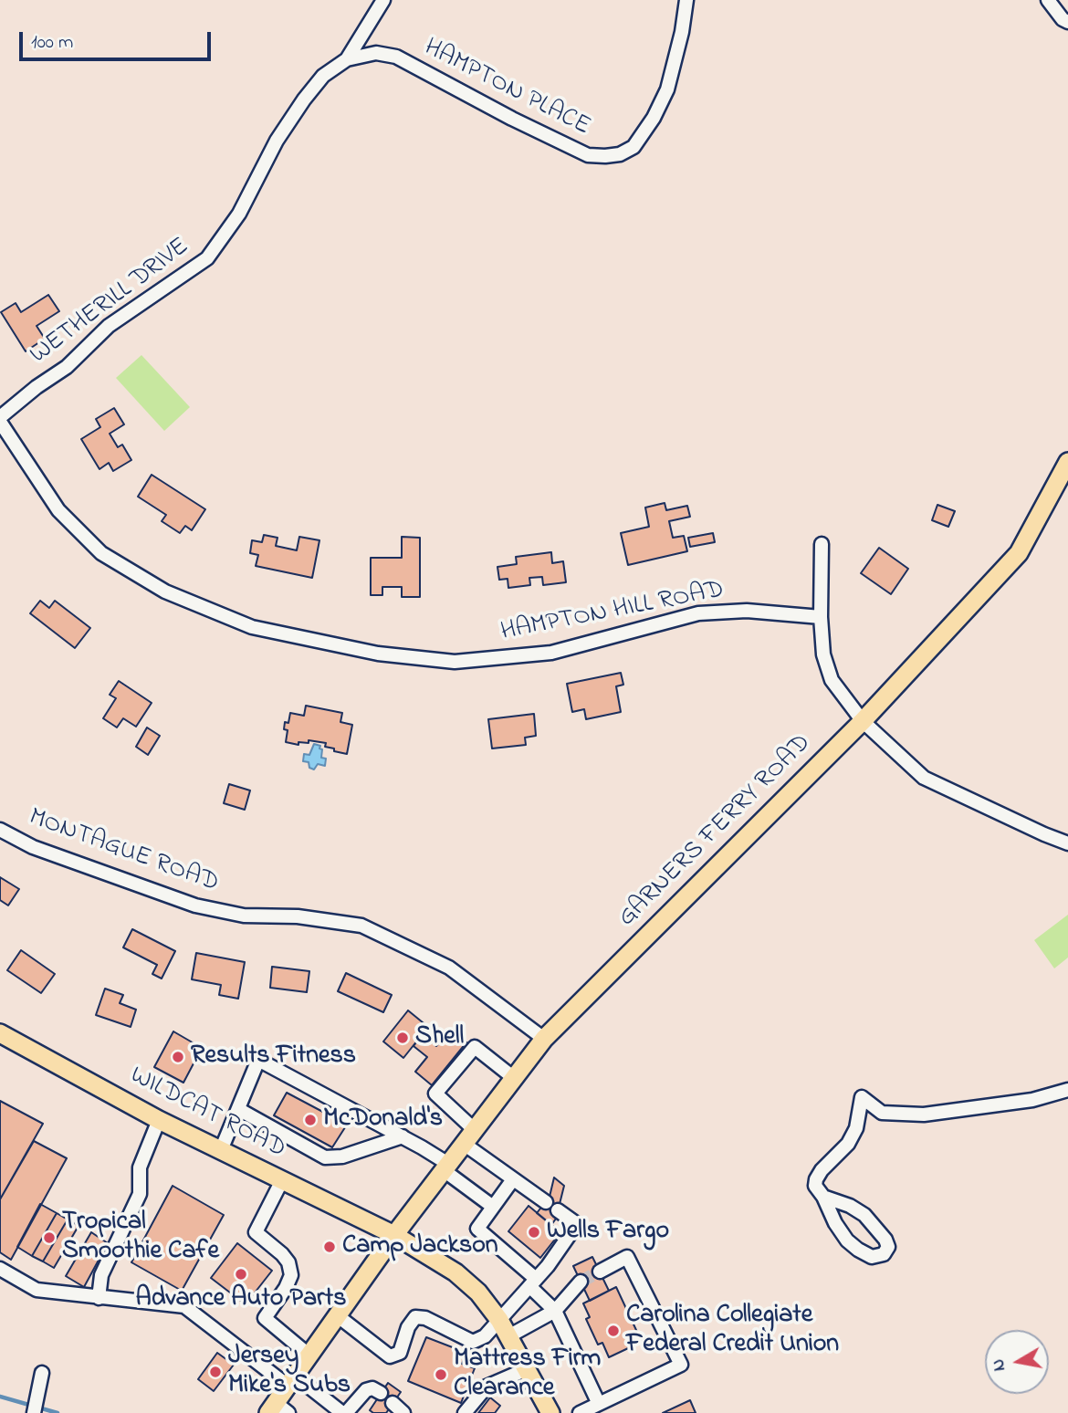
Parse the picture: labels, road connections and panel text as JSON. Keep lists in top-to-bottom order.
{
  "streets": {
    "main road": ["GARNERS FERRY ROAD", "WILDCAT ROAD"],
    "street": [
      "HAMPTON PLACE",
      "WETHERILL DRIVE",
      "HAMPTON HILL ROAD",
      "MONTAGUE ROAD"
    ]
  },
  "crossings": [
    ["HAMPTON PLACE", "WETHERILL DRIVE"],
    ["WETHERILL DRIVE", "HAMPTON HILL ROAD"],
    ["GARNERS FERRY ROAD", "MONTAGUE ROAD"],
    ["GARNERS FERRY ROAD", "WILDCAT ROAD"]
  ],
  "places": [
    "Shell",
    "Results Fitness",
    "McDonald's",
    "Wells Fargo",
    "Tropical Smoothie Cafe",
    "Camp Jackson",
    "Advance Auto Parts",
    "Carolina Collegiate Federal Credit Union",
    "Jersey Mike's Subs",
    "Mattress Firm Clearance"
  ],
  "scale_bar": "100 m",
  "north": "left"
}
